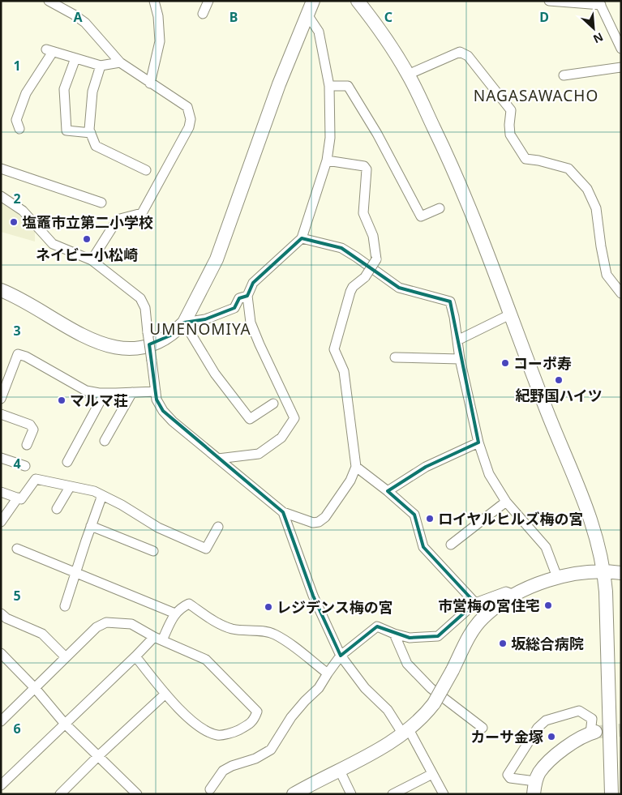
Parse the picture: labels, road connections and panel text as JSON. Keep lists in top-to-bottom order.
{
  "districts": ["NAGASAWACHO", "UMENOMIYA"],
  "places": [
    "塩竈市立第二小学校",
    "ネイビー小松崎",
    "コーポ寿",
    "紀野国ハイツ",
    "マルマ荘",
    "ロイヤルヒルズ梅の宮",
    "市営梅の宮住宅",
    "レジデンス梅の宮",
    "坂総合病院",
    "カーサ金塚"
  ],
  "north": "bottom right",
  "grid": {
    "columns": [
      "A",
      "B",
      "C",
      "D"
    ],
    "rows": [
      "1",
      "2",
      "3",
      "4",
      "5",
      "6"
    ]
  }
}
